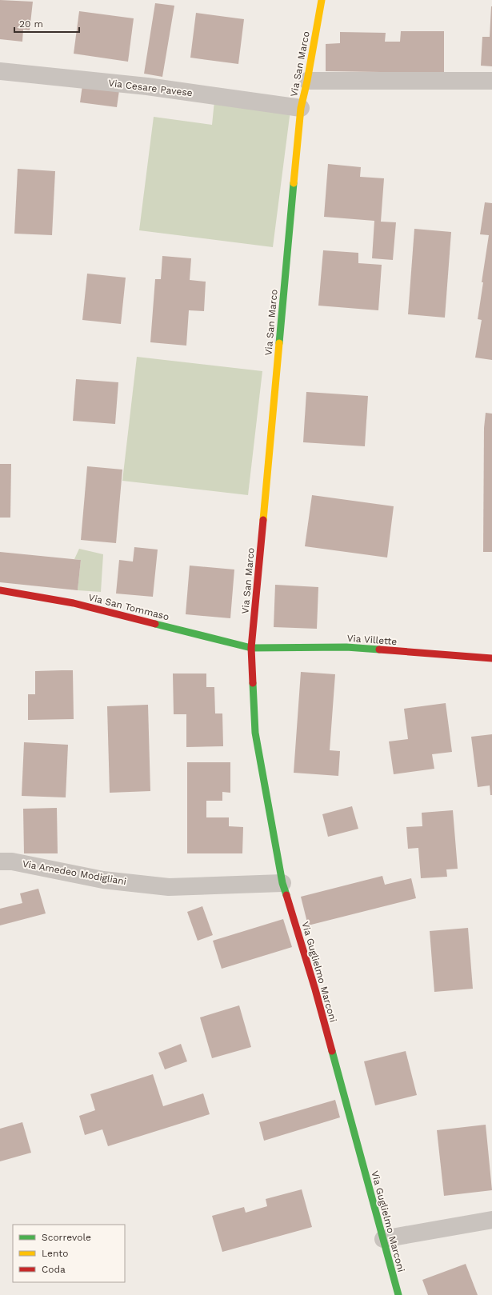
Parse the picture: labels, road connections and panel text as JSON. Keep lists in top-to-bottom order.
{
  "streets": {
    "street": [
      "Via San Marco",
      "Via Cesare Pavese",
      "Via San Tommaso",
      "Via Villette",
      "Via Amedeo Modigliani",
      "Via Guglielmo Marconi"
    ]
  },
  "crossings": [
    ["Via San Marco", "Via Cesare Pavese"],
    ["Via San Marco", "Via San Tommaso"],
    ["Via San Marco", "Via Villette"],
    ["Via San Marco", "Via Guglielmo Marconi"],
    ["Via San Tommaso", "Via Villette"],
    ["Via San Tommaso", "Via Guglielmo Marconi"],
    ["Via Villette", "Via Guglielmo Marconi"],
    ["Via Amedeo Modigliani", "Via Guglielmo Marconi"]
  ],
  "legend": ["Scorrevole", "Lento", "Coda"],
  "scale_bar": "20 m"
}
